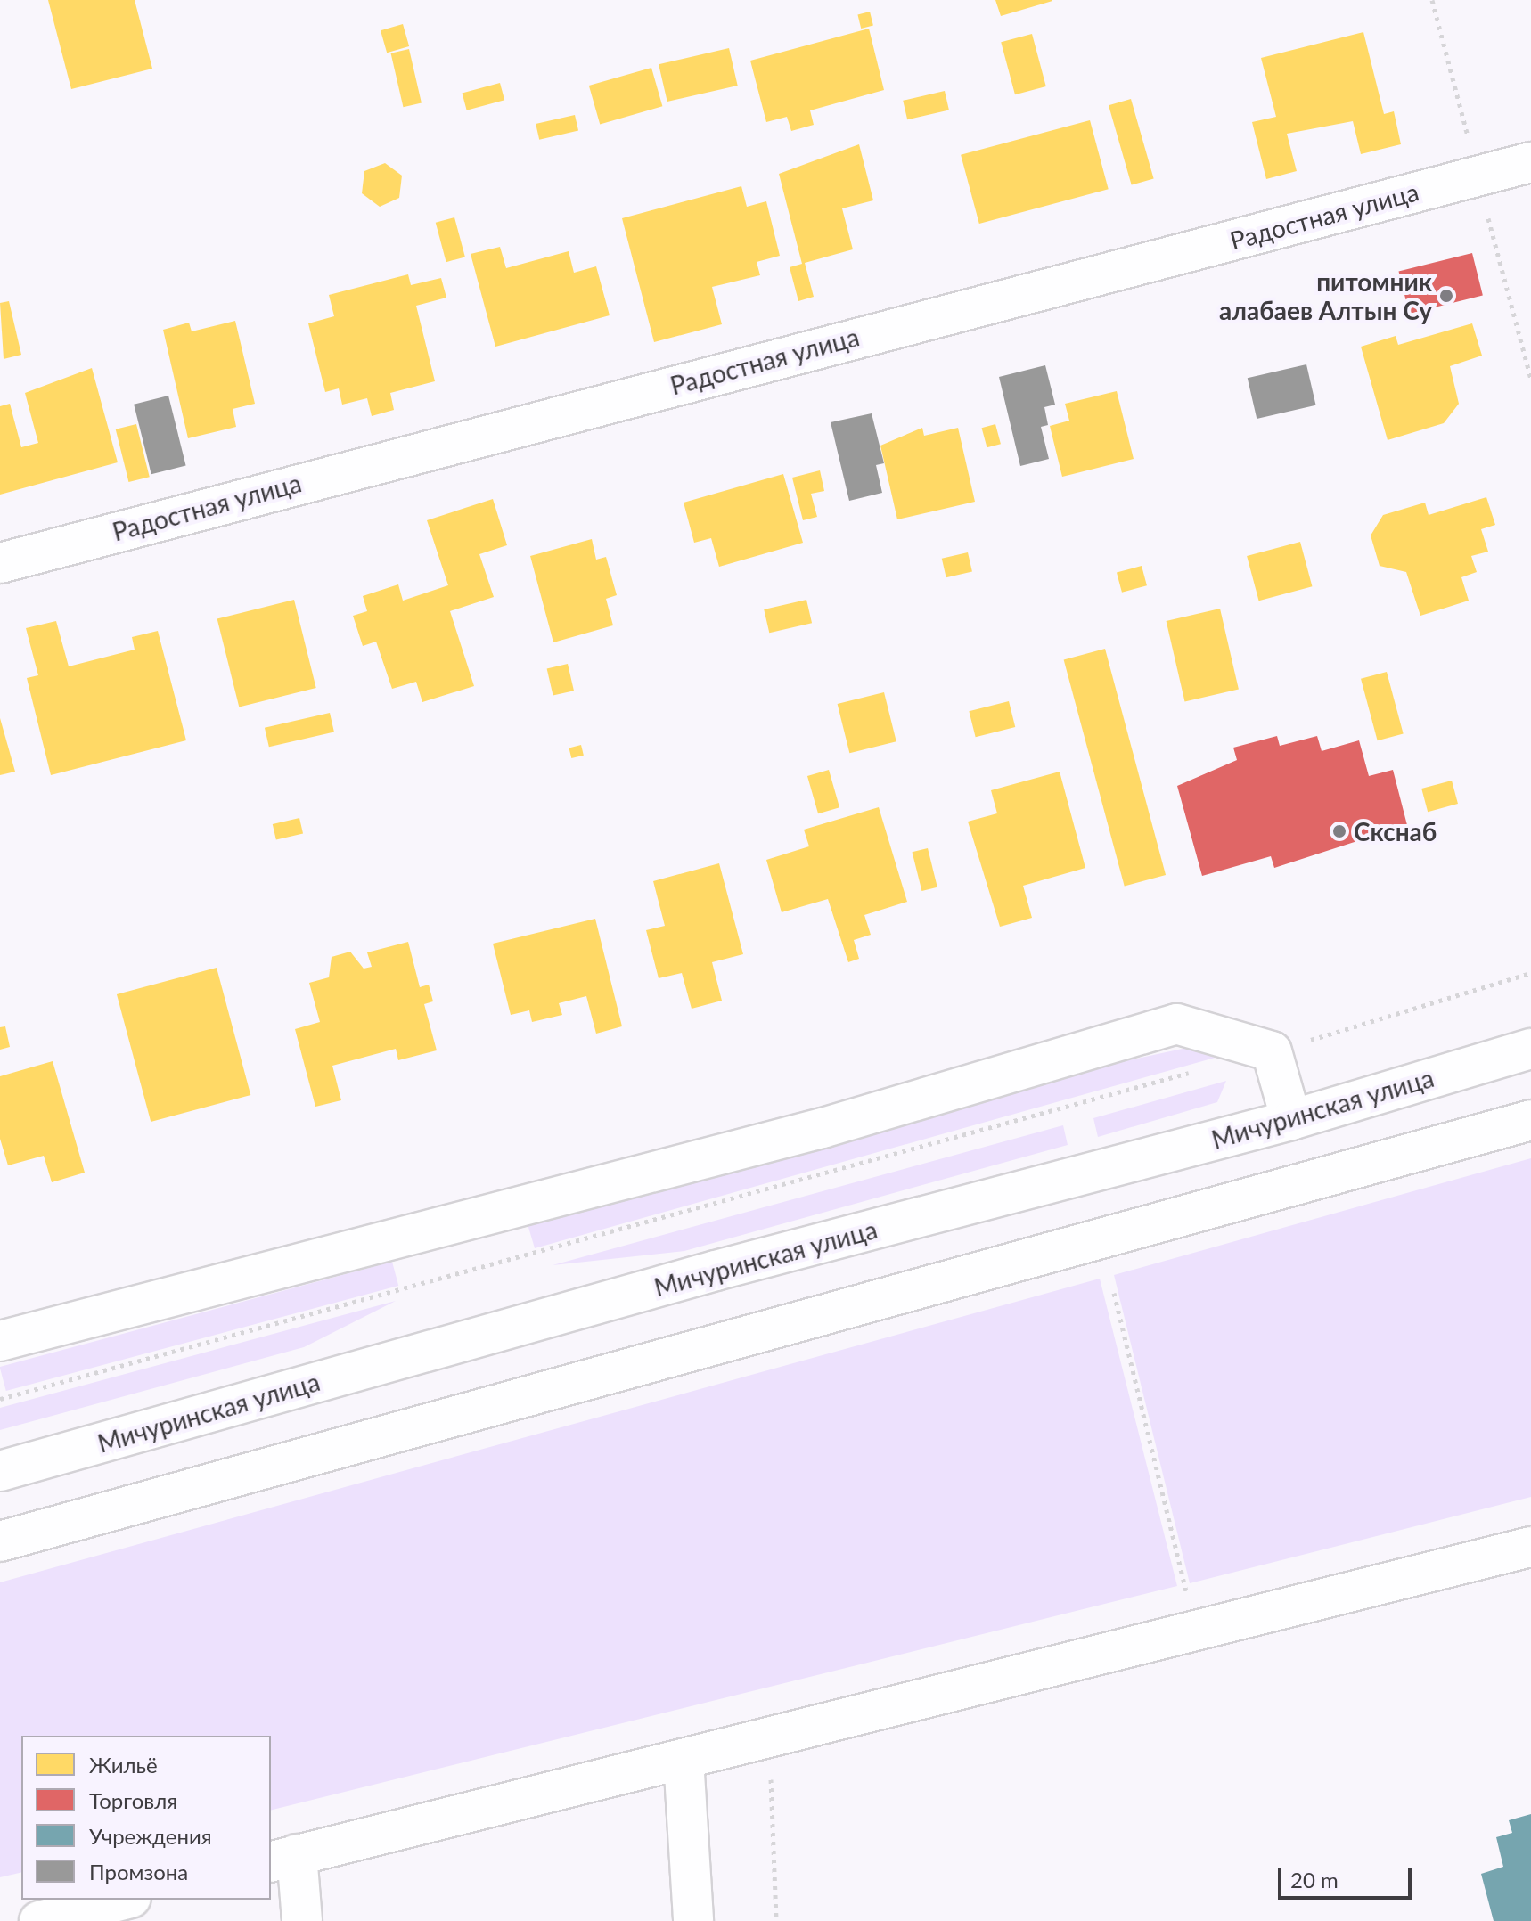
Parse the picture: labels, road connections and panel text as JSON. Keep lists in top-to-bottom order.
{
  "streets": {
    "street": ["Радостная улица", "Мичуринская улица"]
  },
  "places": ["питомник алабаев Алтын Су", "Скснаб"],
  "legend": [
    "Жильё",
    "Торговля",
    "Учреждения",
    "Промзона"
  ],
  "scale_bar": "20 m"
}
